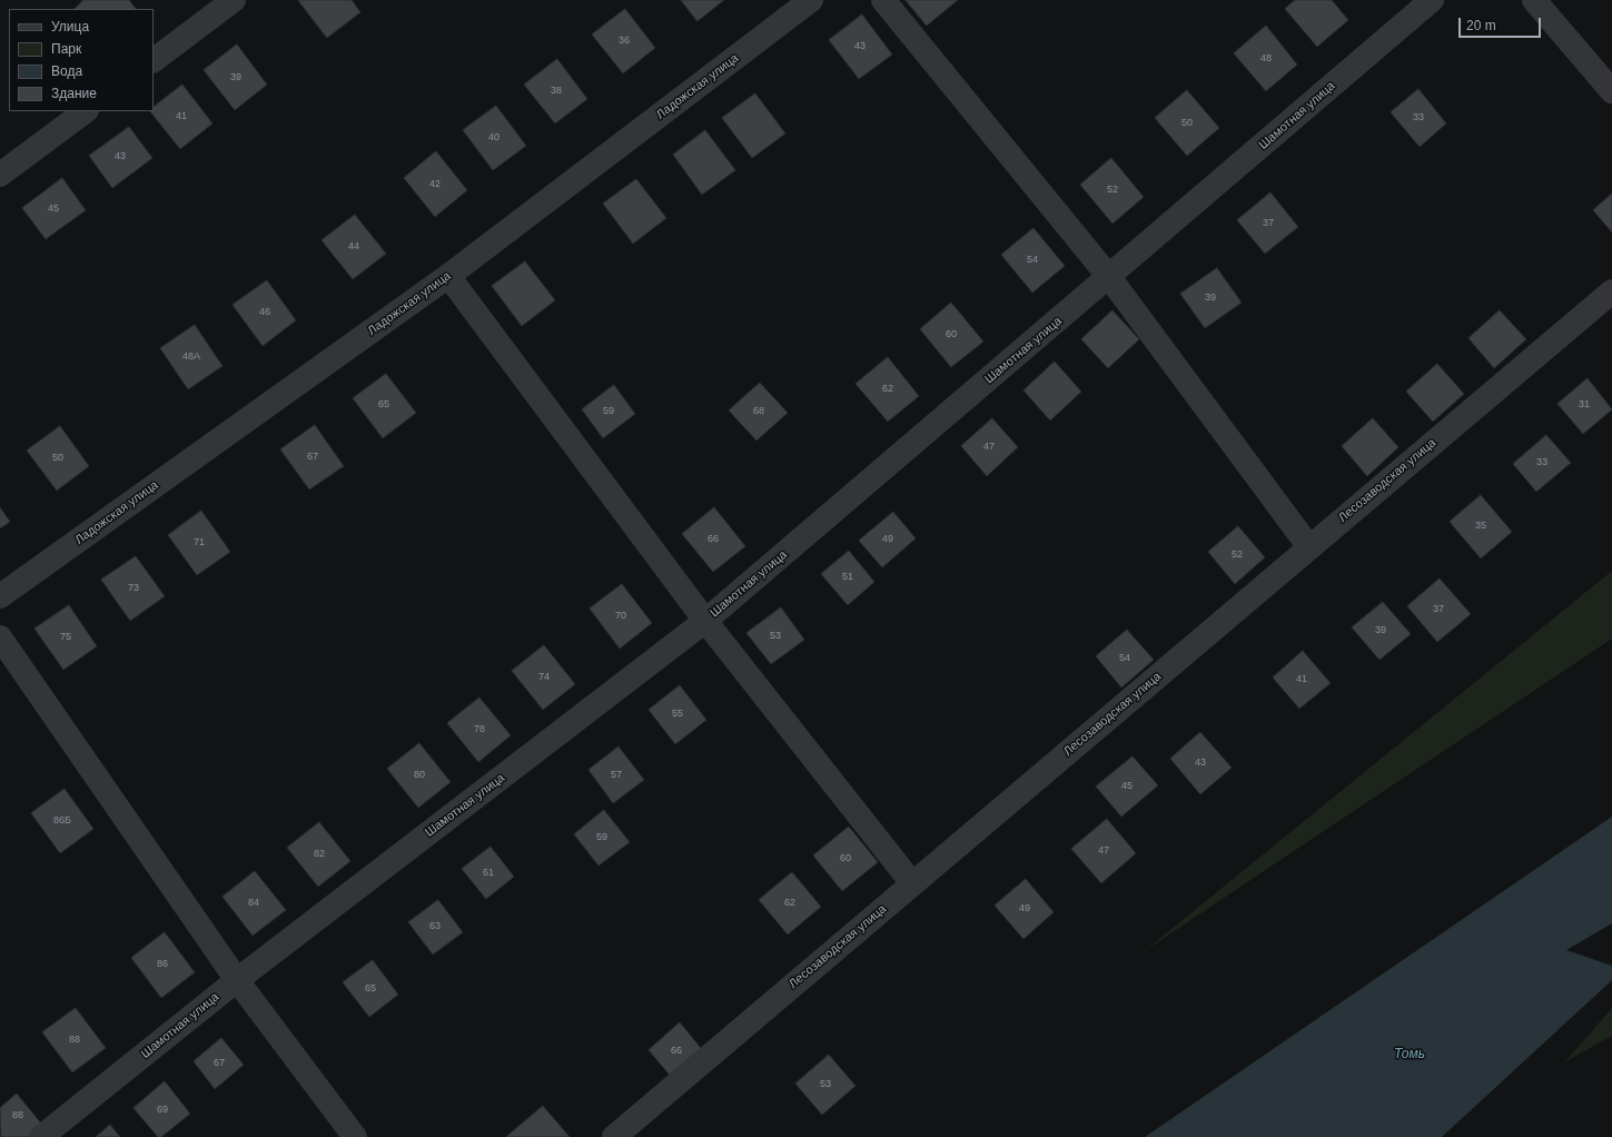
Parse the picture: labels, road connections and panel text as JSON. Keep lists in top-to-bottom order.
{
  "streets": {
    "street": ["Ладожская улица", "Шамотная улица", "Лесозаводская улица"]
  },
  "water": ["Томь"],
  "house_numbers": [
    "36",
    "43",
    "48",
    "39",
    "38",
    "41",
    "33",
    "50",
    "40",
    "43",
    "42",
    "52",
    "45",
    "37",
    "44",
    "54",
    "39",
    "46",
    "60",
    "48А",
    "62",
    "65",
    "31",
    "59",
    "68",
    "47",
    "67",
    "50",
    "33",
    "35",
    "66",
    "49",
    "71",
    "52",
    "51",
    "73",
    "37",
    "70",
    "39",
    "53",
    "75",
    "54",
    "74",
    "41",
    "55",
    "78",
    "43",
    "80",
    "57",
    "45",
    "86Б",
    "59",
    "47",
    "82",
    "60",
    "61",
    "84",
    "62",
    "49",
    "63",
    "86",
    "65",
    "88",
    "66",
    "67",
    "53",
    "69",
    "88"
  ],
  "legend": [
    "Улица",
    "Парк",
    "Вода",
    "Здание"
  ],
  "scale_bar": "20 m"
}
